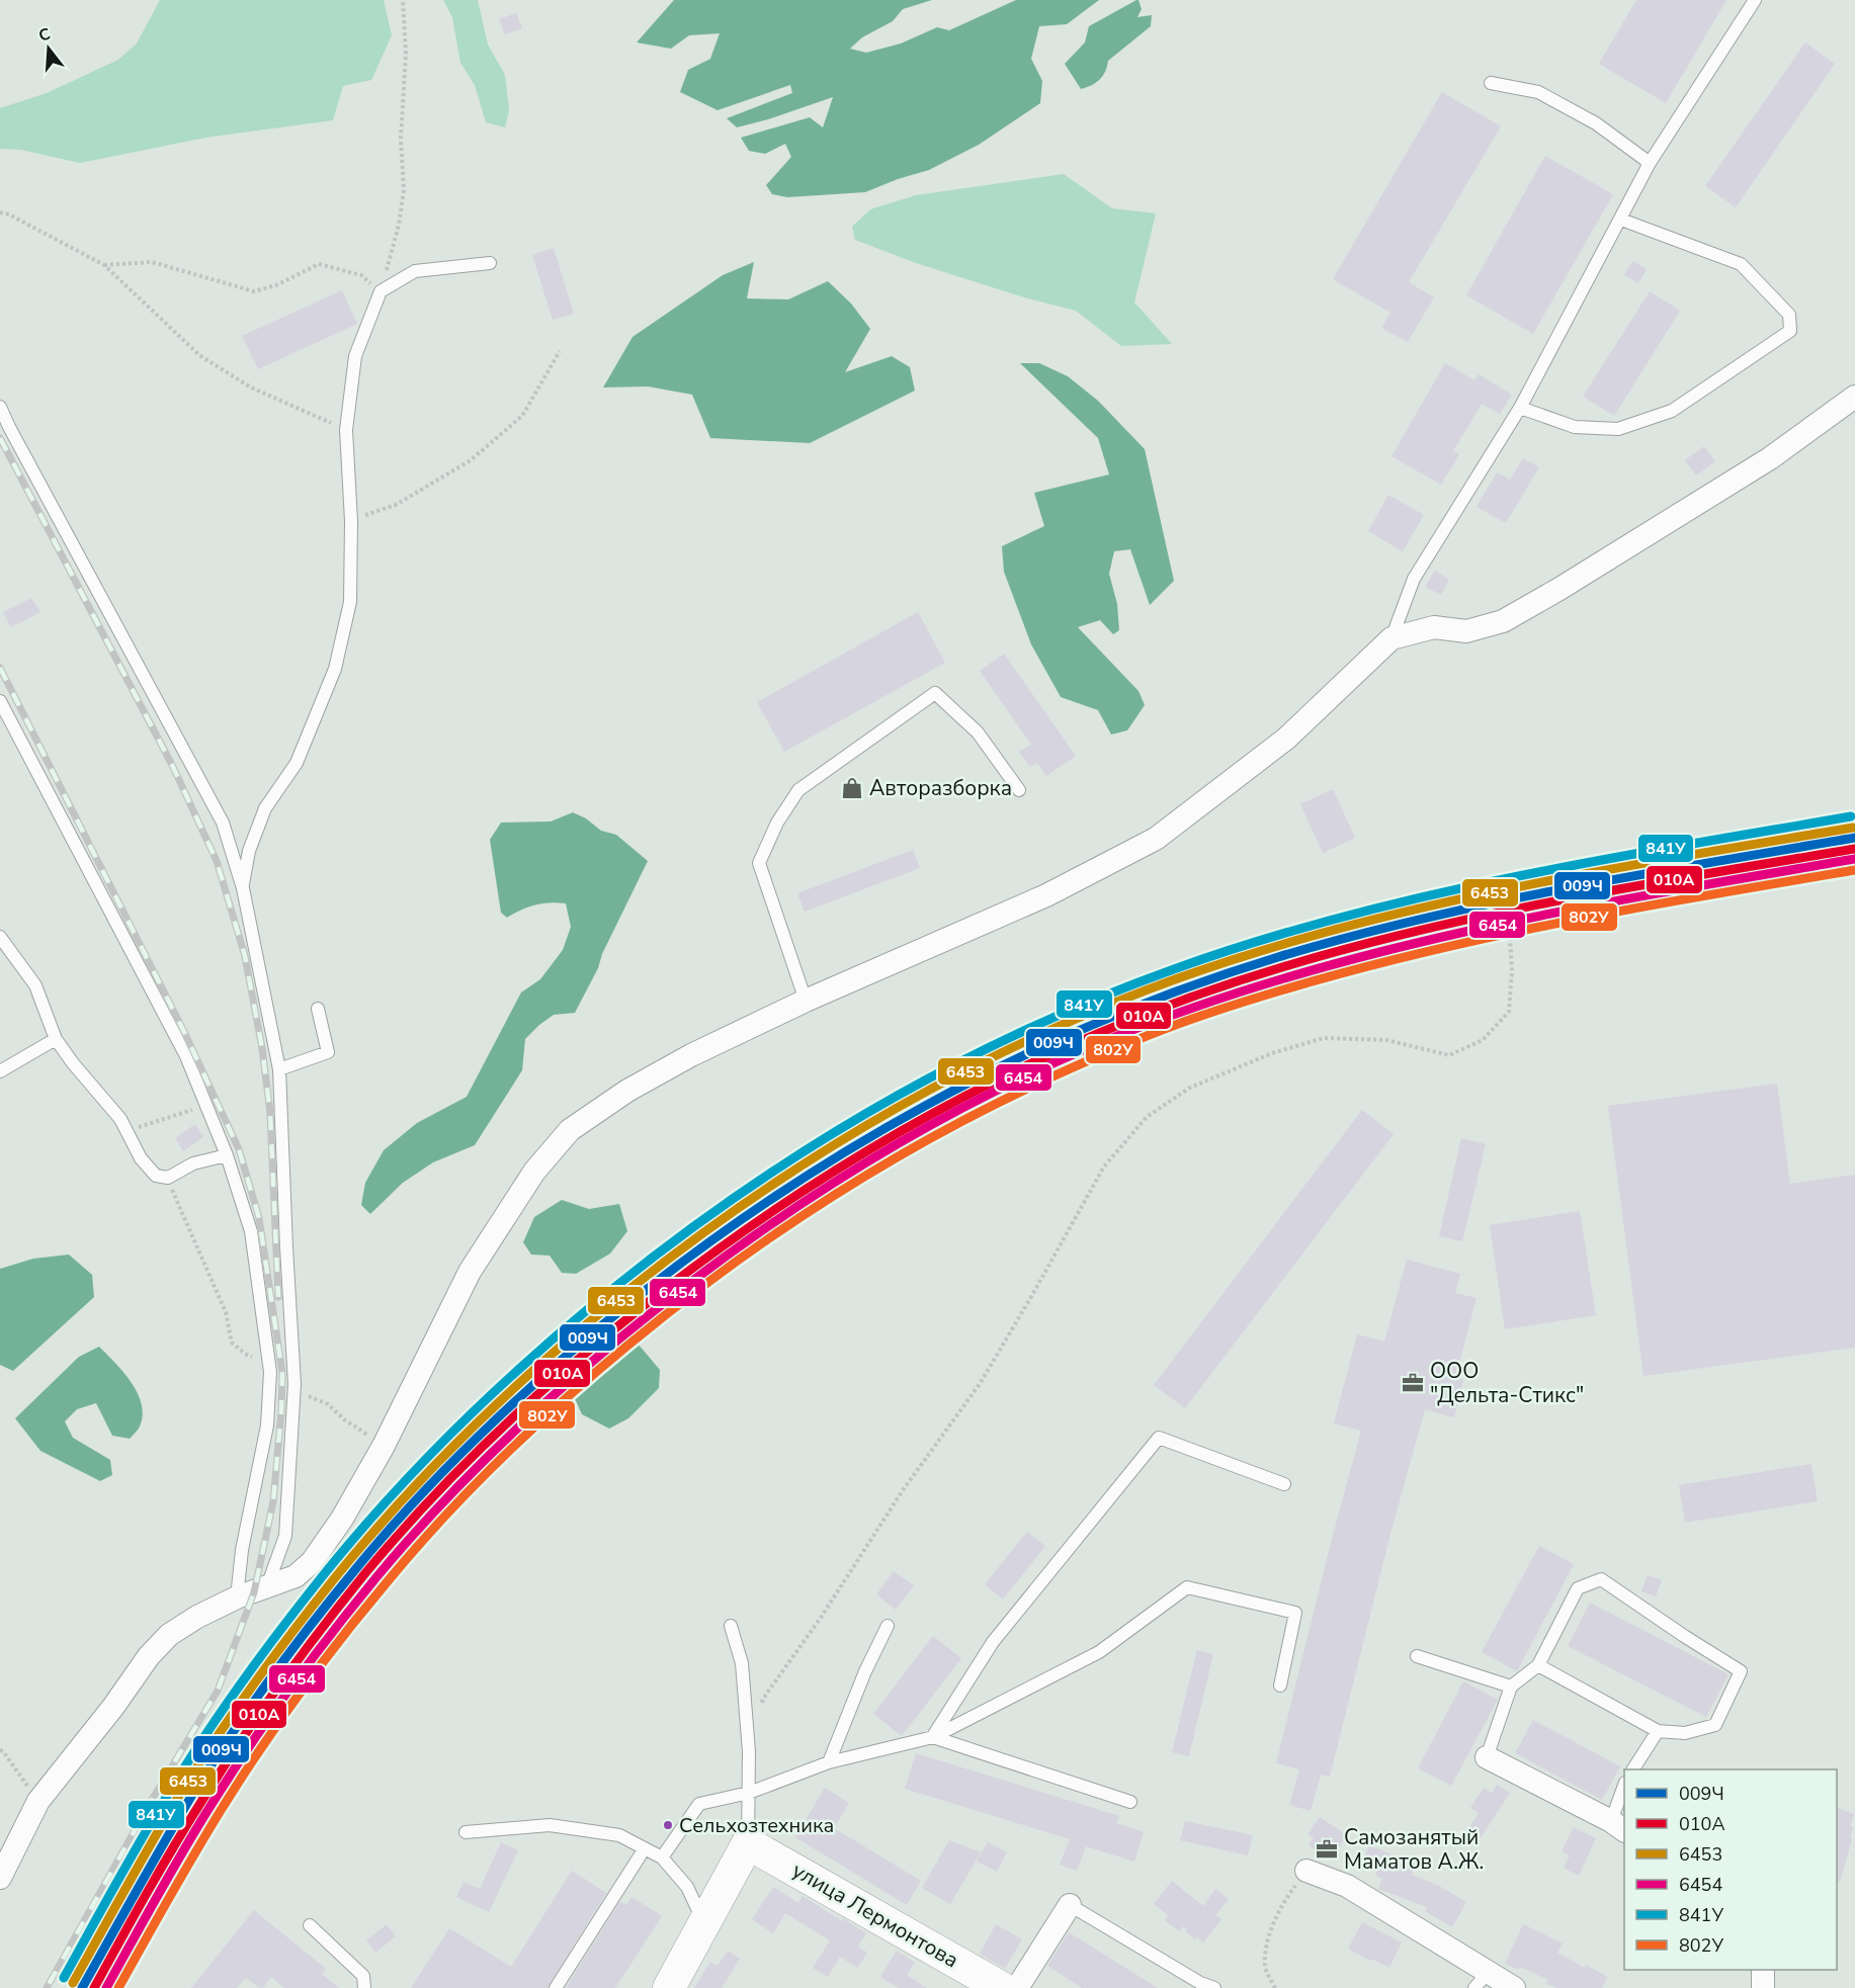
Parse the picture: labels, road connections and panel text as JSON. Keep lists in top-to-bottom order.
{
  "streets": {
    "street": ["улица Лермонтова"]
  },
  "places": {
    "shop": ["Авторазборка"],
    "office": ["ООО \"Дельта-Стикс\"", "Самозанятый Маматов А.Ж."],
    "other": ["Сельхозтехника"]
  },
  "lines": [
    "transit line 841У",
    "transit line 6453",
    "transit line 009Ч",
    "transit line 010А",
    "transit line 6454",
    "transit line 802У"
  ],
  "legend": [
    "009Ч",
    "010А",
    "6453",
    "6454",
    "841У",
    "802У"
  ],
  "north": "top"
}
